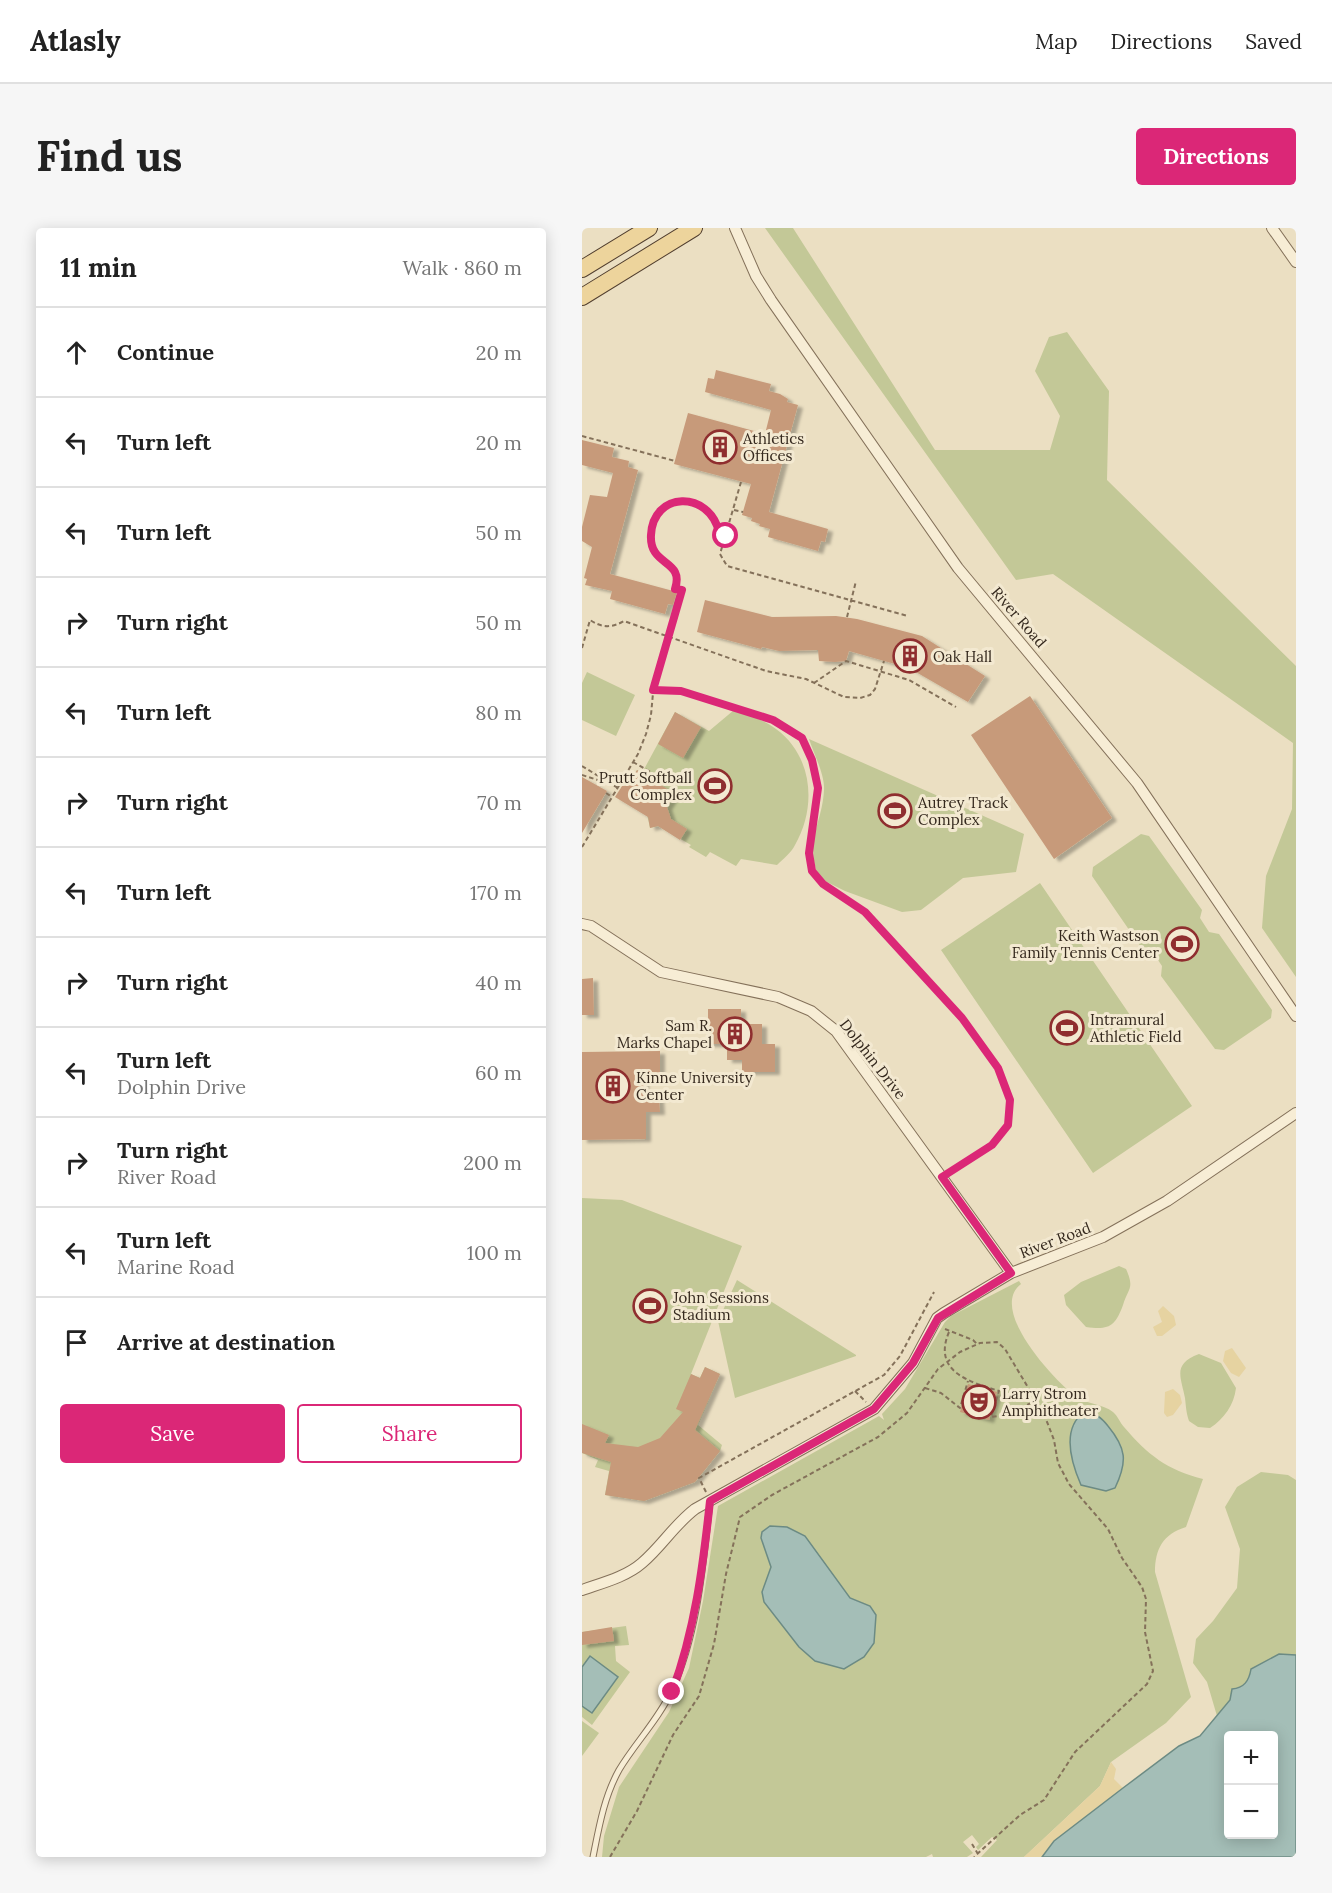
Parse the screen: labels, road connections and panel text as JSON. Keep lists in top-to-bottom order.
{
  "streets": {
    "street": ["River Road", "Dolphin Drive"]
  },
  "crossings": [
    ["River Road", "Dolphin Drive"]
  ],
  "places": {
    "building": [
      "Athletics Offices",
      "Oak Hall",
      "Sam R. Marks Chapel",
      "Kinne University Center"
    ],
    "sports": [
      "Prutt Softball Complex",
      "Autrey Track Complex",
      "Keith Wastson Family Tennis Center",
      "Intramural Athletic Field",
      "John Sessions Stadium"
    ],
    "theatre": ["Larry Strom Amphitheater"]
  },
  "page": {
    "header": "Atlasly",
    "nav": ["Map", "Directions", "Saved"],
    "buttons": [
      "Directions",
      ["Save", "Share"]
    ],
    "title": "Find us",
    "heading": ["11 min", "Walk · 860 m"],
    "list": [
      ["Continue", "20 m"],
      ["Turn left", "20 m"],
      ["Turn left", "50 m"],
      ["Turn right", "50 m"],
      ["Turn left", "80 m"],
      ["Turn right", "70 m"],
      ["Turn left", "170 m"],
      ["Turn right", "40 m"],
      ["Turn left", "Dolphin Drive", "60 m"],
      ["Turn right", "River Road", "200 m"],
      ["Turn left", "Marine Road", "100 m"],
      "Arrive at destination"
    ],
    "map_buttons": ["+", "−"]
  }
}
